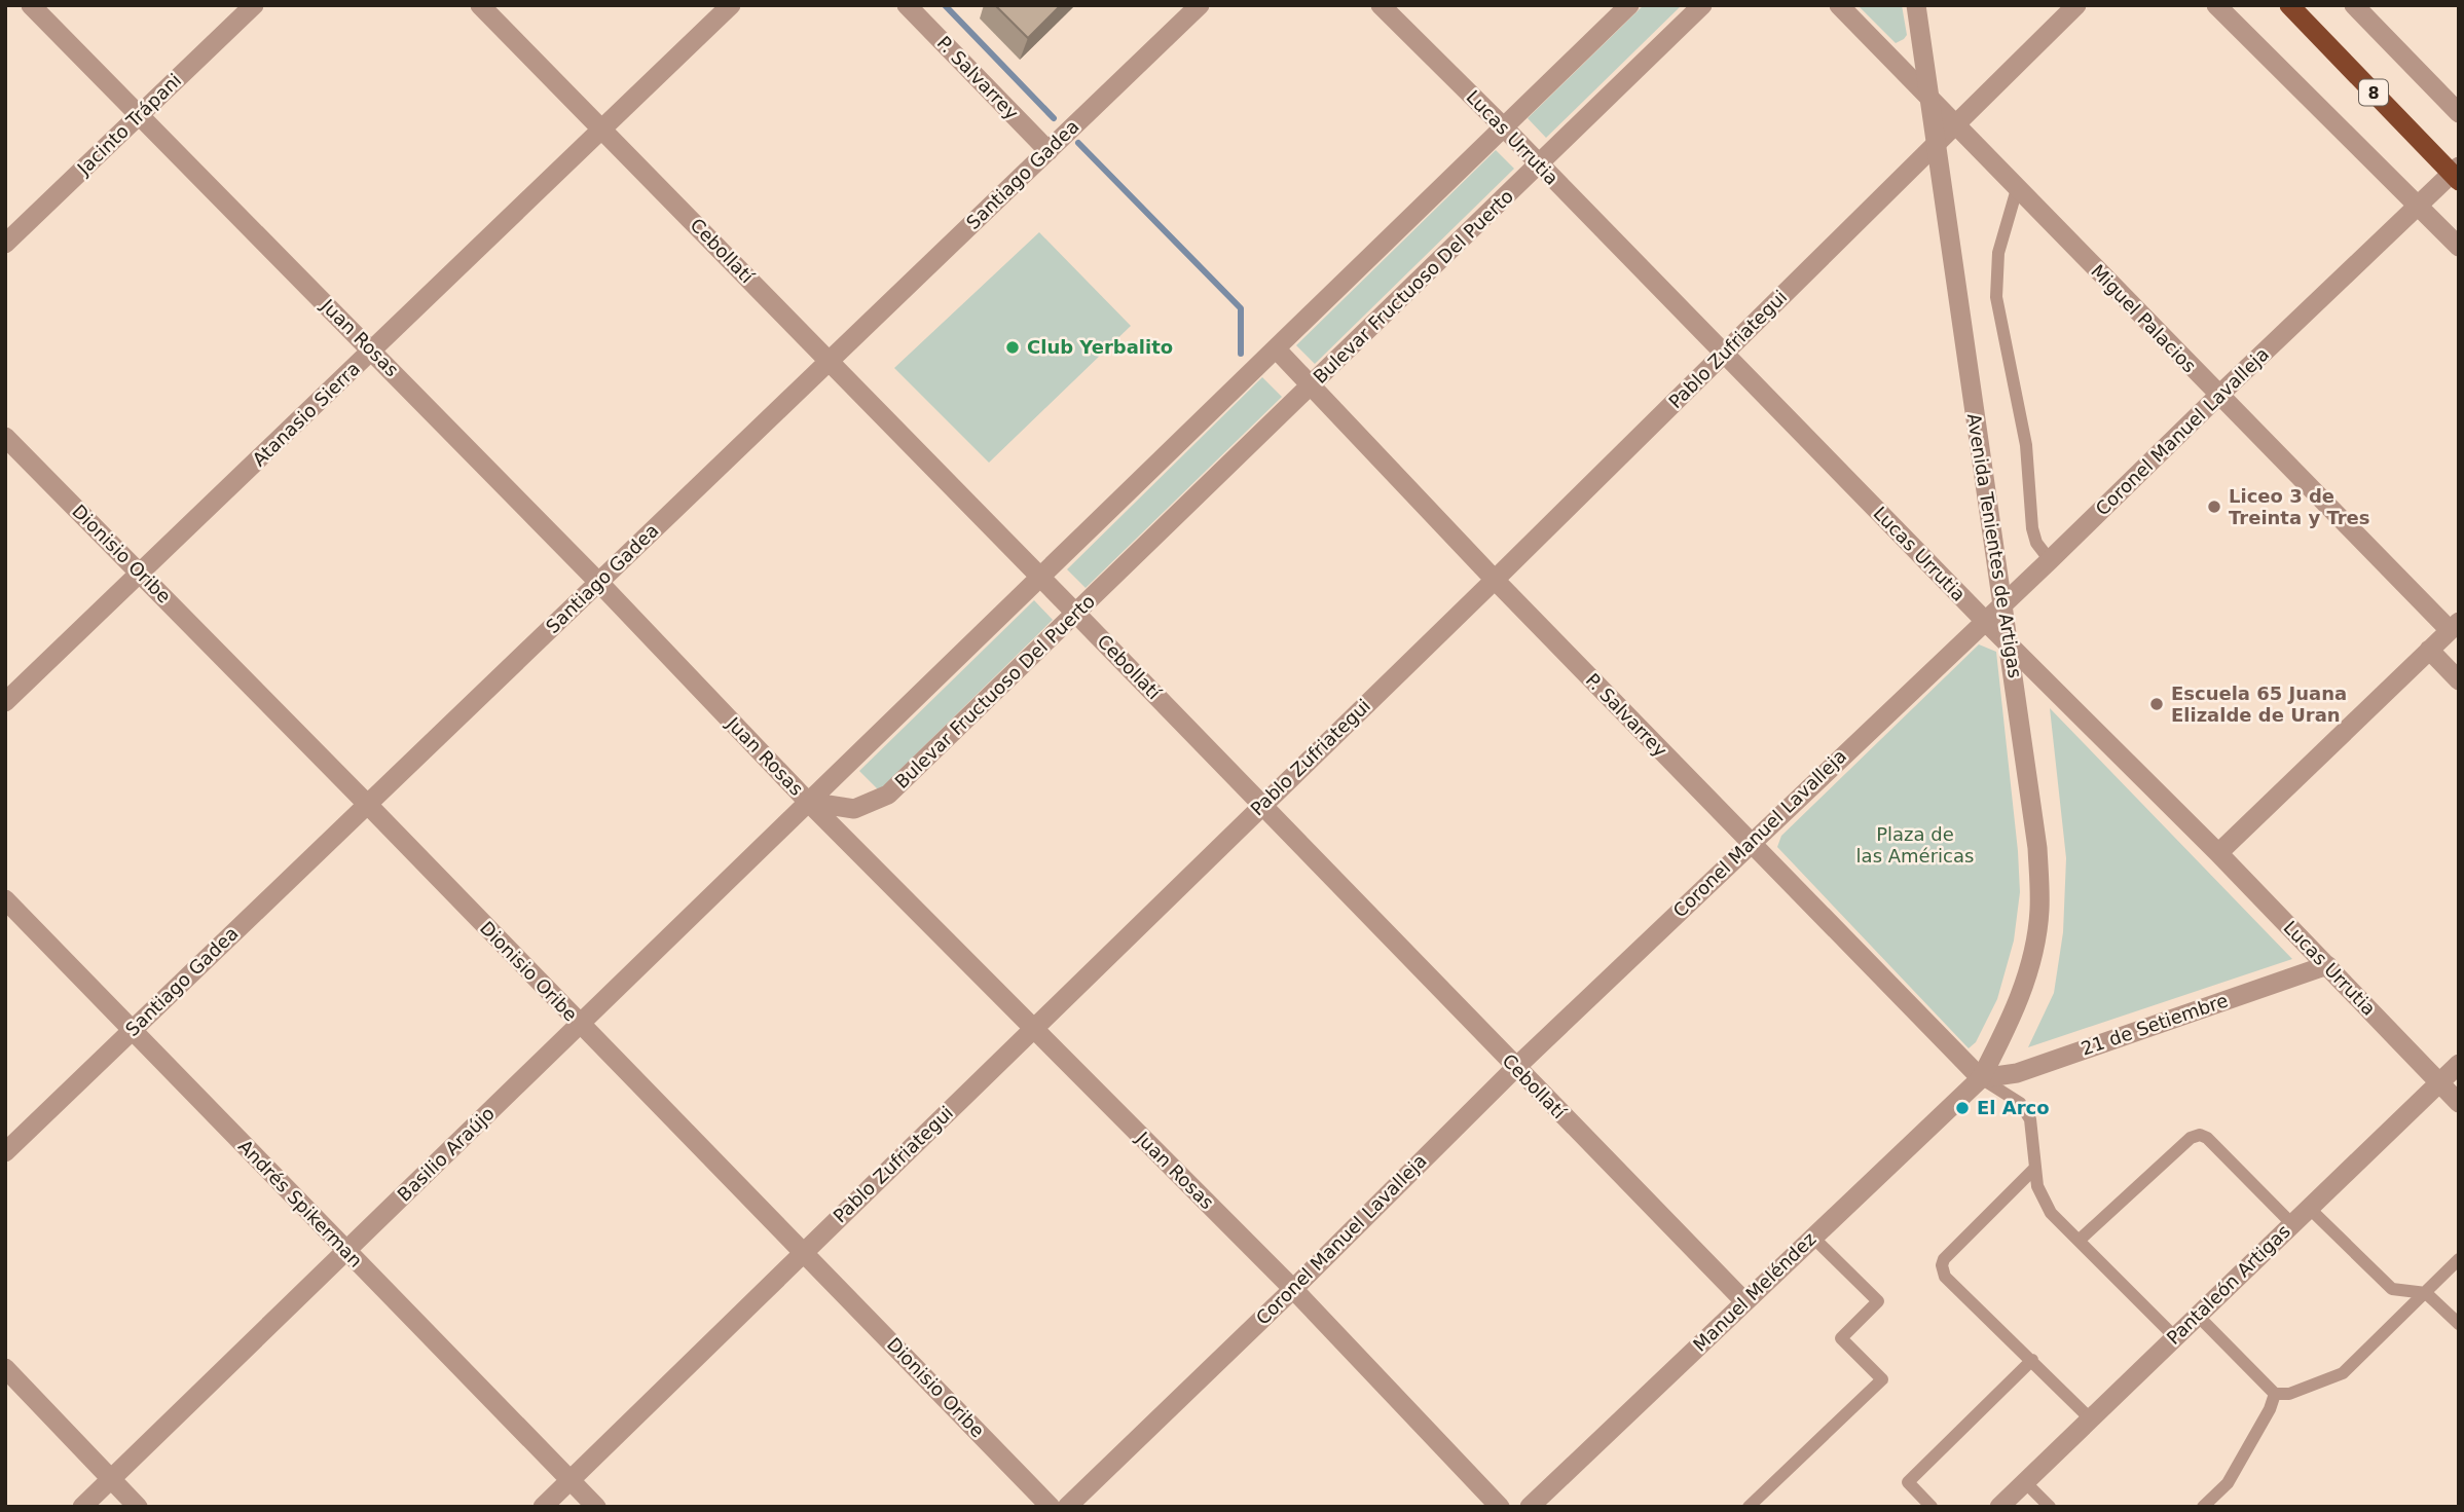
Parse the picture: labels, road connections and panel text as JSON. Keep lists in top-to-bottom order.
{
  "streets": {
    "highway": ["8"],
    "street": [
      "P. Salvarrey",
      "Jacinto Trápani",
      "Lucas Urrutia",
      "Santiago Gadea",
      "Cebollatí",
      "Bulevar Fructuoso Del Puerto",
      "Miguel Palacios",
      "Juan Rosas",
      "Pablo Zufriategui",
      "Atanasio Sierra",
      "Coronel Manuel Lavalleja",
      "Avenida Tenientes de Artigas",
      "Dionisio Oribe",
      "21 de Setiembre",
      "Basilio Araújo",
      "Andrés Spikerman",
      "Pantaleón Artigas",
      "Manuel Meléndez"
    ]
  },
  "crossings": [
    ["P. Salvarrey", "Santiago Gadea"],
    ["P. Salvarrey", "Bulevar Fructuoso Del Puerto"],
    ["P. Salvarrey", "Pablo Zufriategui"],
    ["P. Salvarrey", "Coronel Manuel Lavalleja"],
    ["P. Salvarrey", "Avenida Tenientes de Artigas"],
    ["P. Salvarrey", "21 de Setiembre"],
    ["P. Salvarrey", "Manuel Meléndez"],
    ["8", "Coronel Manuel Lavalleja"],
    ["Jacinto Trápani", "Juan Rosas"],
    ["Lucas Urrutia", "Bulevar Fructuoso Del Puerto"],
    ["Lucas Urrutia", "Pablo Zufriategui"],
    ["Lucas Urrutia", "Coronel Manuel Lavalleja"],
    ["Lucas Urrutia", "Avenida Tenientes de Artigas"],
    ["Lucas Urrutia", "21 de Setiembre"],
    ["Lucas Urrutia", "Pantaleón Artigas"],
    ["Santiago Gadea", "Cebollatí"],
    ["Santiago Gadea", "Juan Rosas"],
    ["Santiago Gadea", "Dionisio Oribe"],
    ["Santiago Gadea", "Andrés Spikerman"],
    ["Cebollatí", "Bulevar Fructuoso Del Puerto"],
    ["Cebollatí", "Pablo Zufriategui"],
    ["Cebollatí", "Atanasio Sierra"],
    ["Cebollatí", "Coronel Manuel Lavalleja"],
    ["Cebollatí", "Manuel Meléndez"],
    ["Bulevar Fructuoso Del Puerto", "Juan Rosas"],
    ["Bulevar Fructuoso Del Puerto", "Basilio Araújo"],
    ["Miguel Palacios", "Pablo Zufriategui"],
    ["Miguel Palacios", "Coronel Manuel Lavalleja"],
    ["Miguel Palacios", "Avenida Tenientes de Artigas"],
    ["Juan Rosas", "Pablo Zufriategui"],
    ["Juan Rosas", "Atanasio Sierra"],
    ["Juan Rosas", "Coronel Manuel Lavalleja"],
    ["Juan Rosas", "Basilio Araújo"],
    ["Pablo Zufriategui", "Avenida Tenientes de Artigas"],
    ["Pablo Zufriategui", "Dionisio Oribe"],
    ["Pablo Zufriategui", "Andrés Spikerman"],
    ["Atanasio Sierra", "Dionisio Oribe"],
    ["Coronel Manuel Lavalleja", "Avenida Tenientes de Artigas"],
    ["Avenida Tenientes de Artigas", "21 de Setiembre"],
    ["Avenida Tenientes de Artigas", "Manuel Meléndez"],
    ["Dionisio Oribe", "Basilio Araújo"],
    ["21 de Setiembre", "Manuel Meléndez"],
    ["Basilio Araújo", "Andrés Spikerman"]
  ],
  "parks": ["Plaza de las Américas"],
  "places": [
    "Club Yerbalito",
    "Liceo 3 de Treinta y Tres",
    "Escuela 65 Juana Elizalde de Uran",
    "El Arco"
  ]
}
